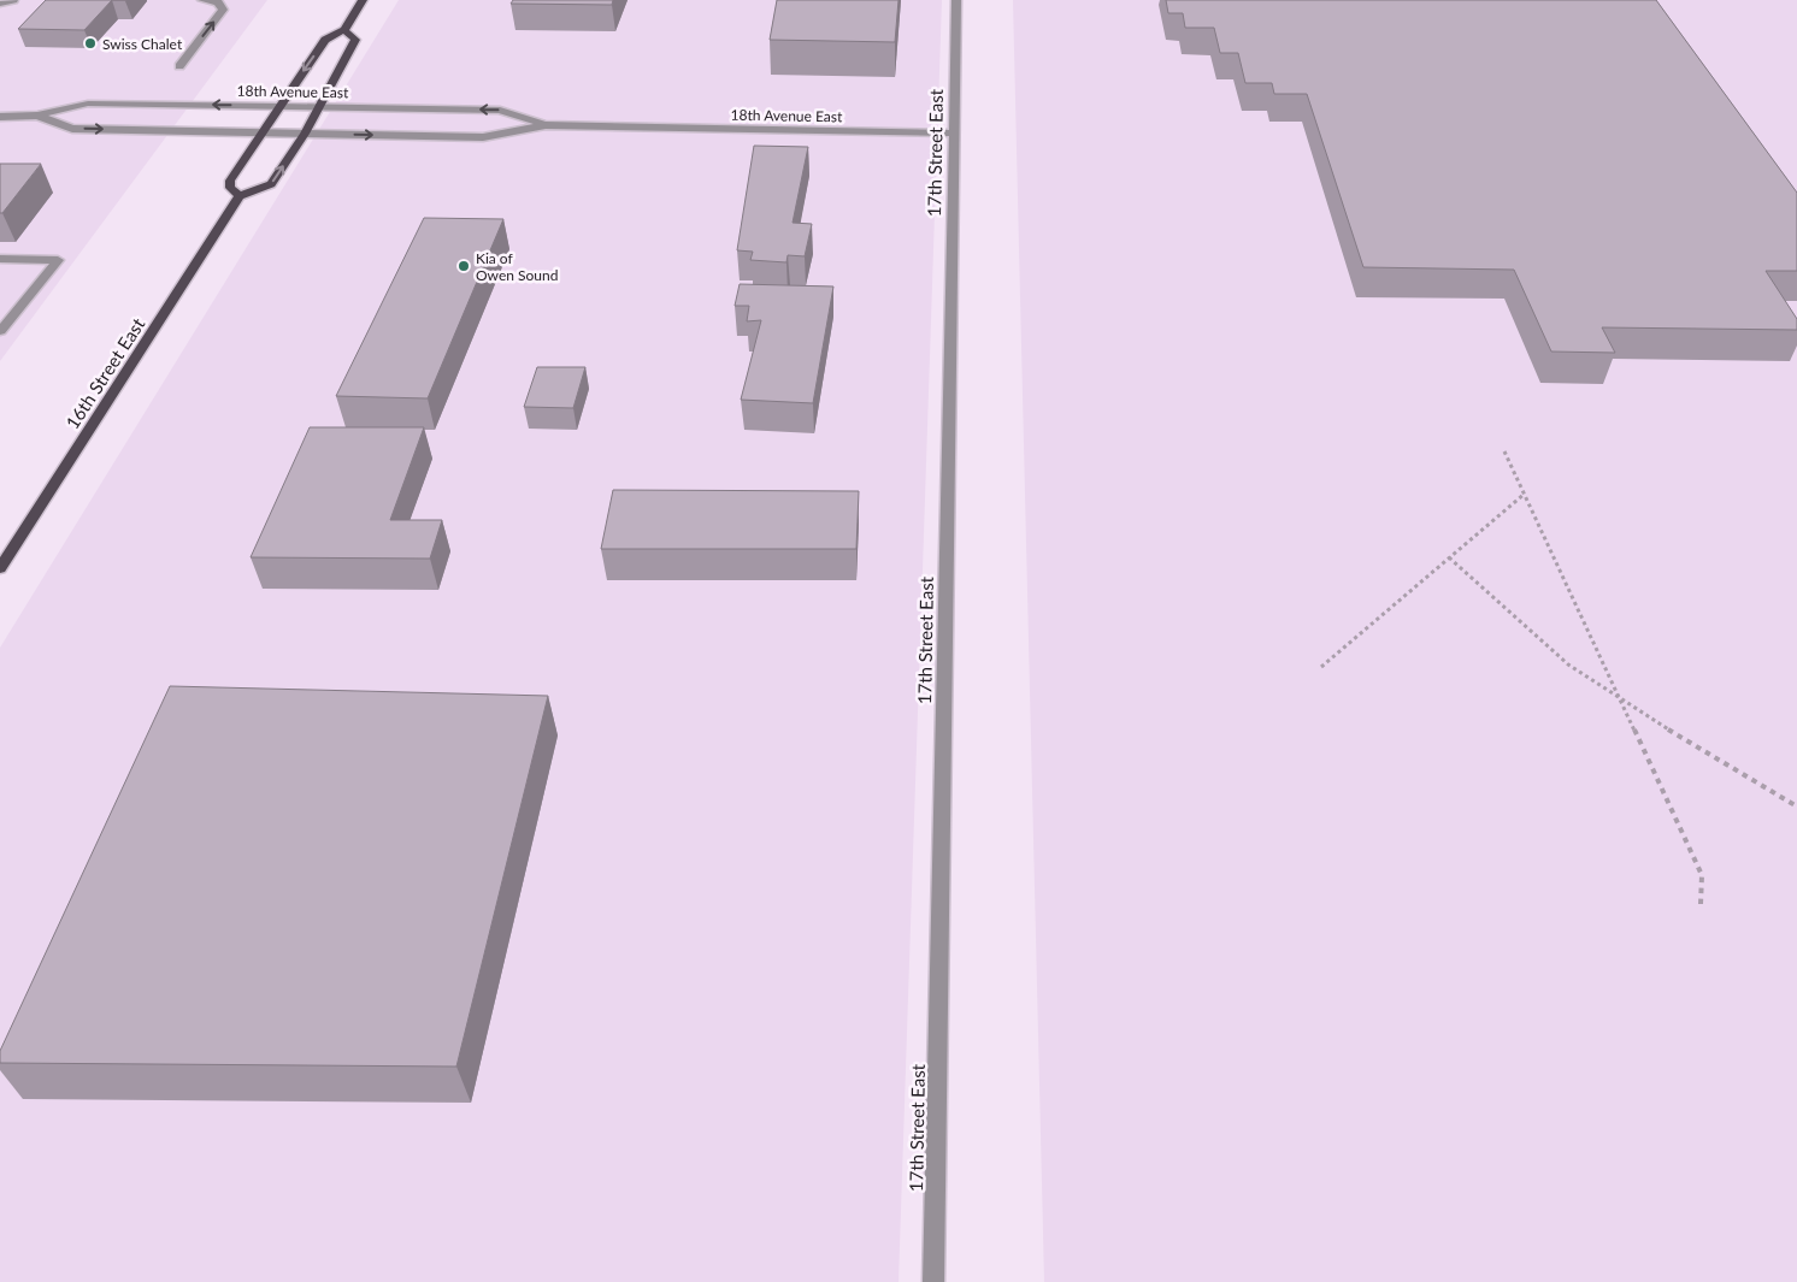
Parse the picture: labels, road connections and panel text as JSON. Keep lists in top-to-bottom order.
{
  "streets": {
    "main road": ["16th Street East"],
    "street": ["18th Avenue East", "17th Street East"]
  },
  "crossings": [
    ["18th Avenue East", "17th Street East"]
  ],
  "places": ["Swiss Chalet", "Kia of Owen Sound"]
}
